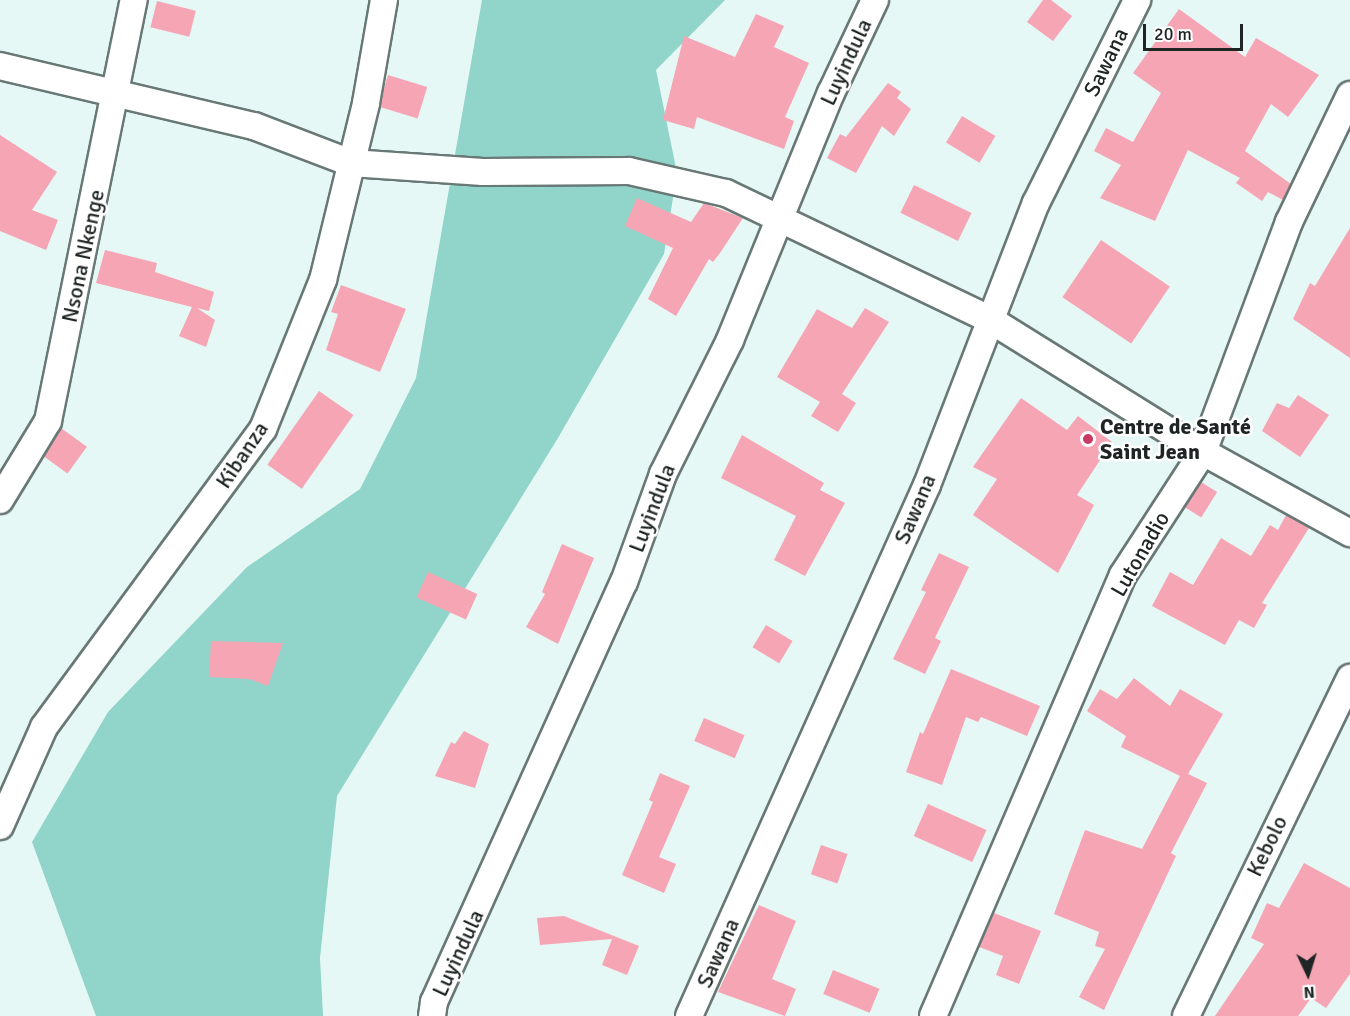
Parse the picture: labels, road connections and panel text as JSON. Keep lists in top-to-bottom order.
{
  "streets": {
    "street": [
      "Luyindula",
      "Sawana",
      "Nsona Nkenge",
      "Kibanza",
      "Lutonadio",
      "Kebolo"
    ]
  },
  "places": ["Centre de Santé Saint Jean"],
  "scale_bar": "20 m",
  "north": "bottom"
}
